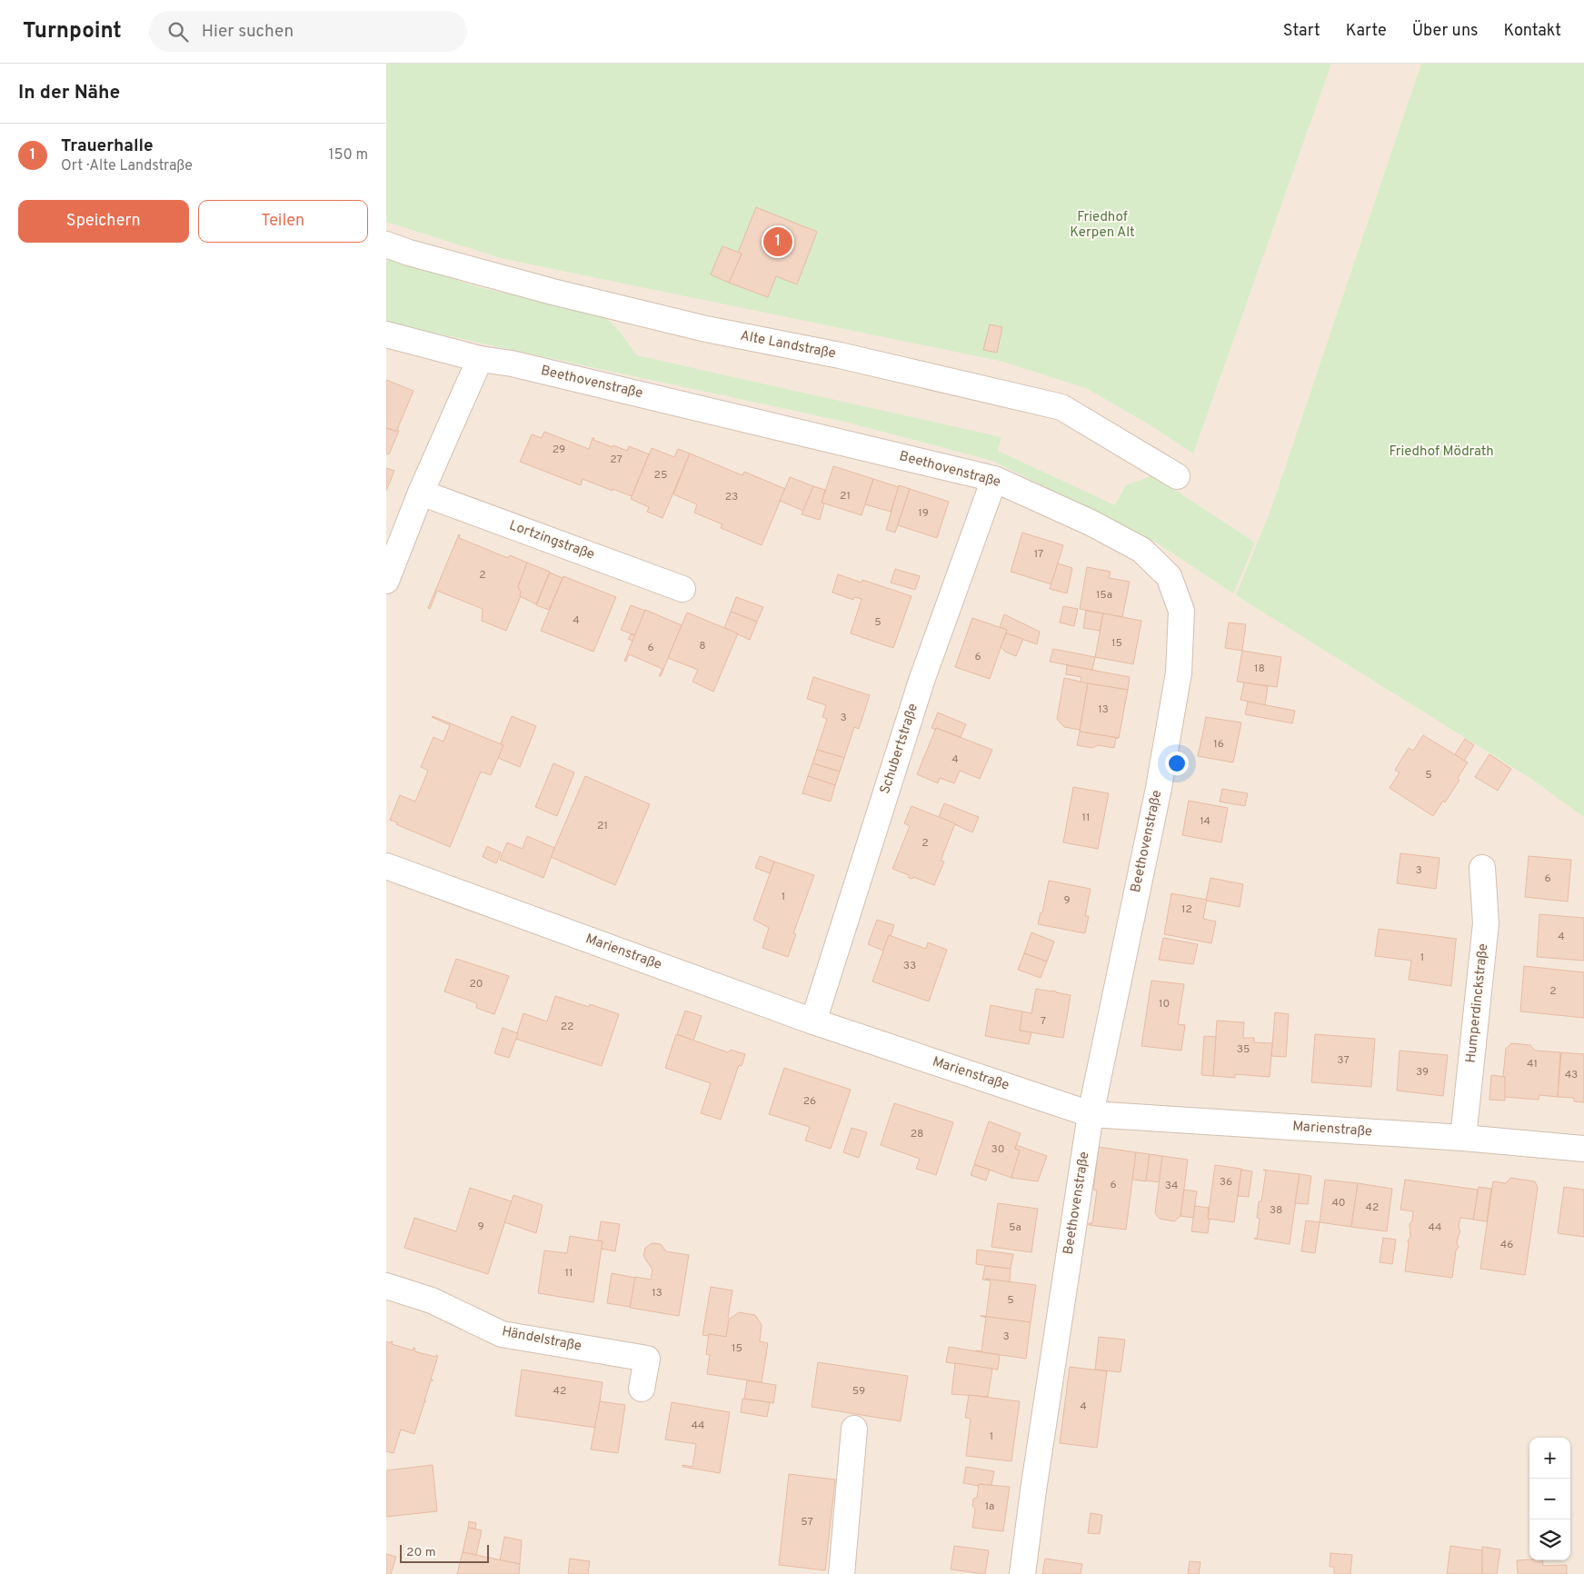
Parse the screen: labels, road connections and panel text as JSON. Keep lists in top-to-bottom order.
{
  "streets": {
    "street": [
      "Alte Landstraße",
      "Beethovenstraße",
      "Lortzingstraße",
      "Schubertstraße",
      "Marienstraße",
      "Humperdinckstraße",
      "Händelstraße"
    ]
  },
  "crossings": [
    ["Beethovenstraße", "Schubertstraße"],
    ["Beethovenstraße", "Marienstraße"],
    ["Schubertstraße", "Marienstraße"],
    ["Marienstraße", "Humperdinckstraße"]
  ],
  "parks": ["Friedhof Kerpen Alt", "Friedhof Mödrath"],
  "house_numbers": [
    "29",
    "27",
    "25",
    "21",
    "23",
    "19",
    "17",
    "2",
    "15a",
    "4",
    "5",
    "15",
    "8",
    "6",
    "6",
    "18",
    "13",
    "3",
    "16",
    "4",
    "5",
    "11",
    "14",
    "21",
    "2",
    "3",
    "6",
    "1",
    "9",
    "12",
    "4",
    "1",
    "33",
    "20",
    "2",
    "10",
    "7",
    "22",
    "35",
    "37",
    "41",
    "39",
    "43",
    "26",
    "28",
    "30",
    "36",
    "6",
    "34",
    "40",
    "42",
    "38",
    "9",
    "5a",
    "44",
    "46",
    "11",
    "13",
    "5",
    "3",
    "15",
    "42",
    "59",
    "4",
    "44",
    "1",
    "1a",
    "57"
  ],
  "scale_bar": "20 m",
  "page": {
    "header": "Turnpoint",
    "search": "Hier suchen",
    "nav": [
      "Start",
      "Karte",
      "Über uns",
      "Kontakt"
    ],
    "heading": "In der Nähe",
    "list": [
      {
        "mark": "1",
        "name": "Trauerhalle",
        "note": "Ort · Alte Landstraße",
        "value": "150 m"
      }
    ],
    "buttons": ["Speichern", "Teilen"],
    "pins": "1",
    "map_buttons": ["+", "−"],
    "scale": "20 m"
  }
}
